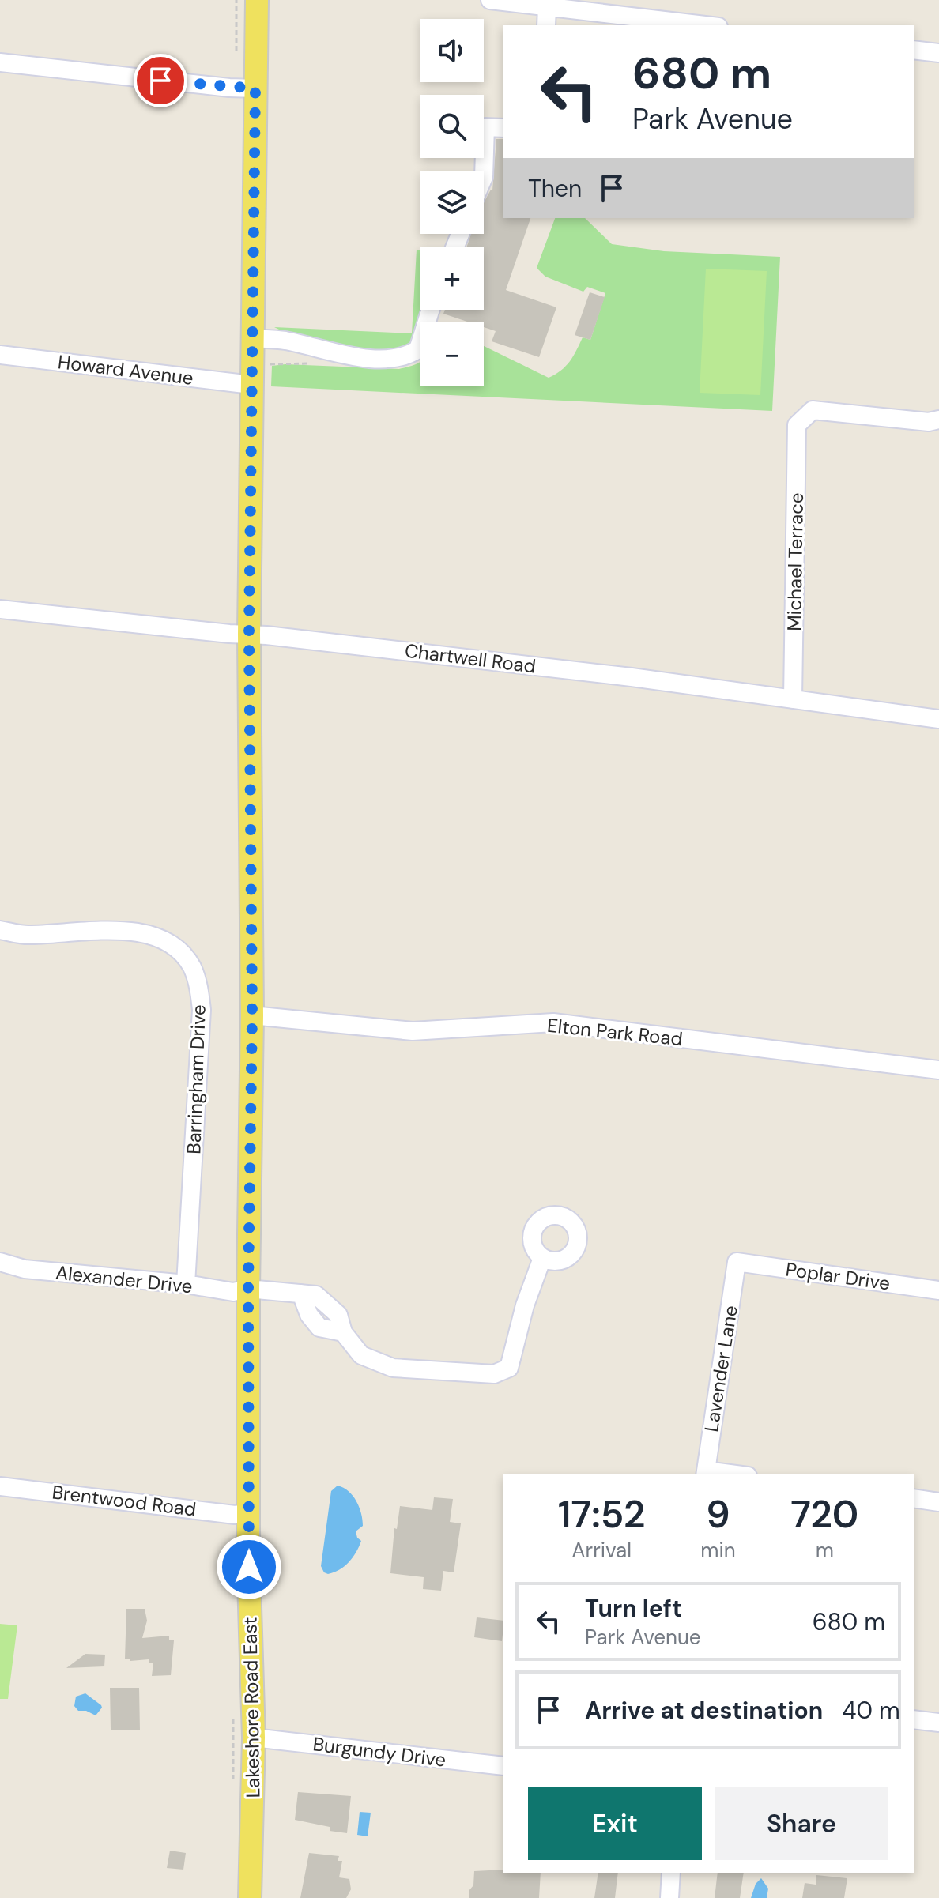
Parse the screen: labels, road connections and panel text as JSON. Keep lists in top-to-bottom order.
{
  "streets": {
    "main road": ["Lakeshore Road East"],
    "street": [
      "Howard Avenue",
      "Michael Terrace",
      "Chartwell Road",
      "Elton Park Road",
      "Barringham Drive",
      "Poplar Drive",
      "Alexander Drive",
      "Lavender Lane",
      "Brentwood Road",
      "Burgundy Drive"
    ]
  },
  "crossings": [
    ["Howard Avenue", "Lakeshore Road East"],
    ["Michael Terrace", "Chartwell Road"],
    ["Chartwell Road", "Lakeshore Road East"],
    ["Elton Park Road", "Lakeshore Road East"],
    ["Barringham Drive", "Alexander Drive"],
    ["Poplar Drive", "Lavender Lane"],
    ["Alexander Drive", "Lakeshore Road East"],
    ["Brentwood Road", "Lakeshore Road East"],
    ["Lakeshore Road East", "Burgundy Drive"]
  ],
  "page": {
    "map_buttons": ["+", "−"],
    "turn": ["680 m", "Park Avenue"],
    "then": "Then",
    "eta": [
      "17:52",
      "Arrival",
      "9",
      "min",
      "720",
      "m"
    ],
    "list": [
      {
        "name": "Turn left",
        "note": "Park Avenue",
        "value": "680 m"
      },
      {
        "name": "Arrive at destination",
        "value": "40 m"
      }
    ],
    "buttons": ["Exit", "Share"]
  }
}
